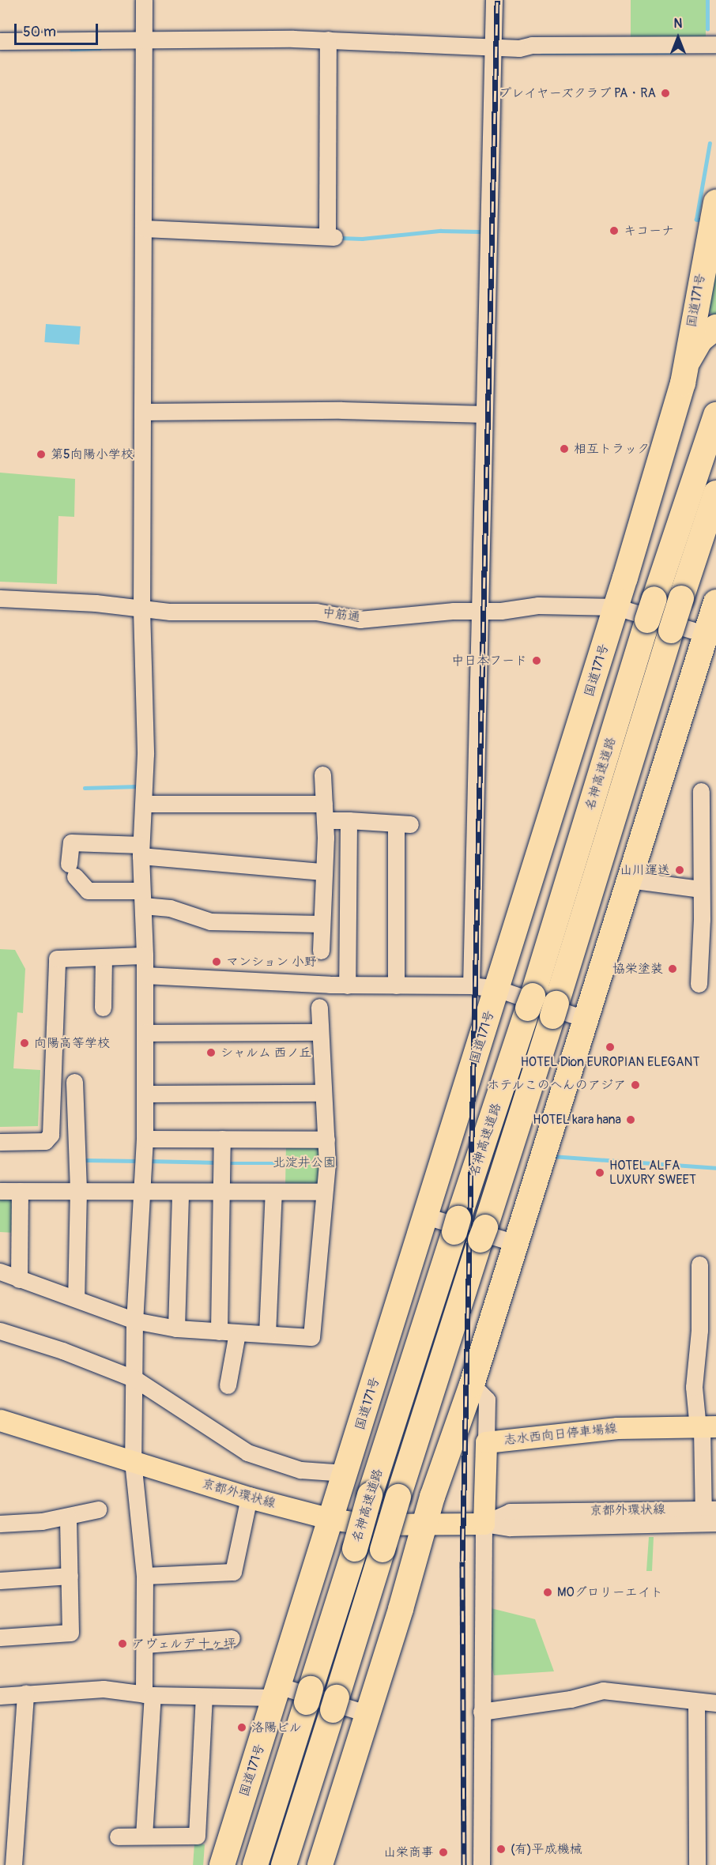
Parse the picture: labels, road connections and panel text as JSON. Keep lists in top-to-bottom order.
{
  "streets": {
    "highway": ["国道171号", "名神高速道路"],
    "main road": ["志水西向日停車場線", "京都外環状線"],
    "street": ["中筋通"]
  },
  "crossings": [
    ["国道171号", "中筋通"],
    ["国道171号", "京都外環状線"],
    ["志水西向日停車場線", "京都外環状線"]
  ],
  "parks": ["北淀井公園"],
  "places": [
    "プレイヤーズクラブ PA・RA",
    "キコーナ",
    "相互トラック",
    "第5向陽小学校",
    "中日本フード",
    "山川運送",
    "マンション 小野",
    "協栄塗装",
    "向陽高等学校",
    "HOTEL Dion EUROPIAN ELEGANT",
    "シャルム 西ノ丘",
    "ホテルこのへんのアジア",
    "HOTEL kara hana",
    "HOTEL ALFA LUXURY SWEET",
    "MOグロリーエイト",
    "アヴェルデ 十ヶ坪",
    "洛陽ビル",
    "(有)平成機械",
    "山栄商事"
  ],
  "scale_bar": "50 m",
  "north": "top"
}
